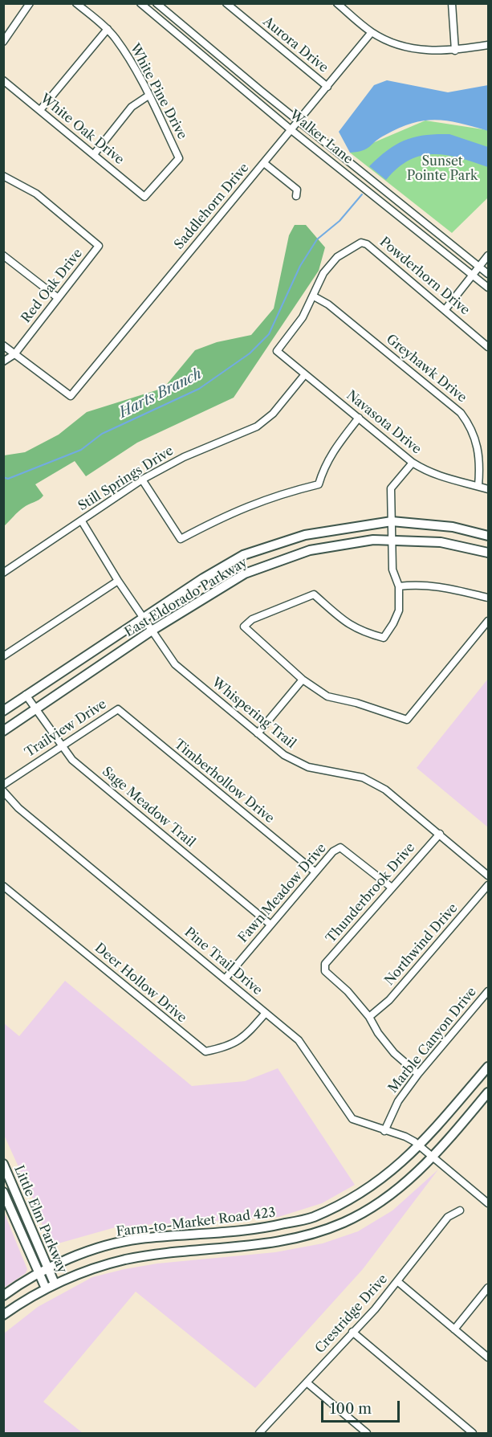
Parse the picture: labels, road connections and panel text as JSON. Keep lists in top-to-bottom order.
{
  "streets": {
    "main road": ["East Eldorado Parkway", "Little Elm Parkway", "Farm-to-Market Road 423"],
    "street": [
      "Aurora Drive",
      "White Pine Drive",
      "White Oak Drive",
      "Walker Lane",
      "Saddlehorn Drive",
      "Powderhorn Drive",
      "Red Oak Drive",
      "Greyhawk Drive",
      "Navasota Drive",
      "Still Springs Drive",
      "Whispering Trail",
      "Trailview Drive",
      "Timberhollow Drive",
      "Sage Meadow Trail",
      "Fawn Meadow Drive",
      "Thunderbrook Drive",
      "Northwind Drive",
      "Pine Trail Drive",
      "Deer Hollow Drive",
      "Marble Canyon Drive",
      "Crestridge Drive"
    ]
  },
  "crossings": [
    ["Aurora Drive", "Saddlehorn Drive"],
    ["White Pine Drive", "White Oak Drive"],
    ["Walker Lane", "Saddlehorn Drive"],
    ["Saddlehorn Drive", "Red Oak Drive"],
    ["Powderhorn Drive", "Greyhawk Drive"],
    ["Powderhorn Drive", "Navasota Drive"],
    ["Greyhawk Drive", "Navasota Drive"],
    ["Navasota Drive", "Still Springs Drive"],
    ["Still Springs Drive", "Whispering Trail"],
    ["East Eldorado Parkway", "Whispering Trail"],
    ["East Eldorado Parkway", "Sage Meadow Trail"],
    ["Whispering Trail", "Thunderbrook Drive"],
    ["Trailview Drive", "Timberhollow Drive"],
    ["Trailview Drive", "Sage Meadow Trail"],
    ["Timberhollow Drive", "Fawn Meadow Drive"],
    ["Sage Meadow Trail", "Fawn Meadow Drive"],
    ["Fawn Meadow Drive", "Thunderbrook Drive"],
    ["Fawn Meadow Drive", "Pine Trail Drive"],
    ["Thunderbrook Drive", "Northwind Drive"],
    ["Pine Trail Drive", "Deer Hollow Drive"],
    ["Pine Trail Drive", "Marble Canyon Drive"],
    ["Pine Trail Drive", "Farm-to-Market Road 423"],
    ["Little Elm Parkway", "Farm-to-Market Road 423"]
  ],
  "water": ["Harts Branch"],
  "parks": ["Sunset Pointe Park"],
  "scale_bar": "100 m"
}
